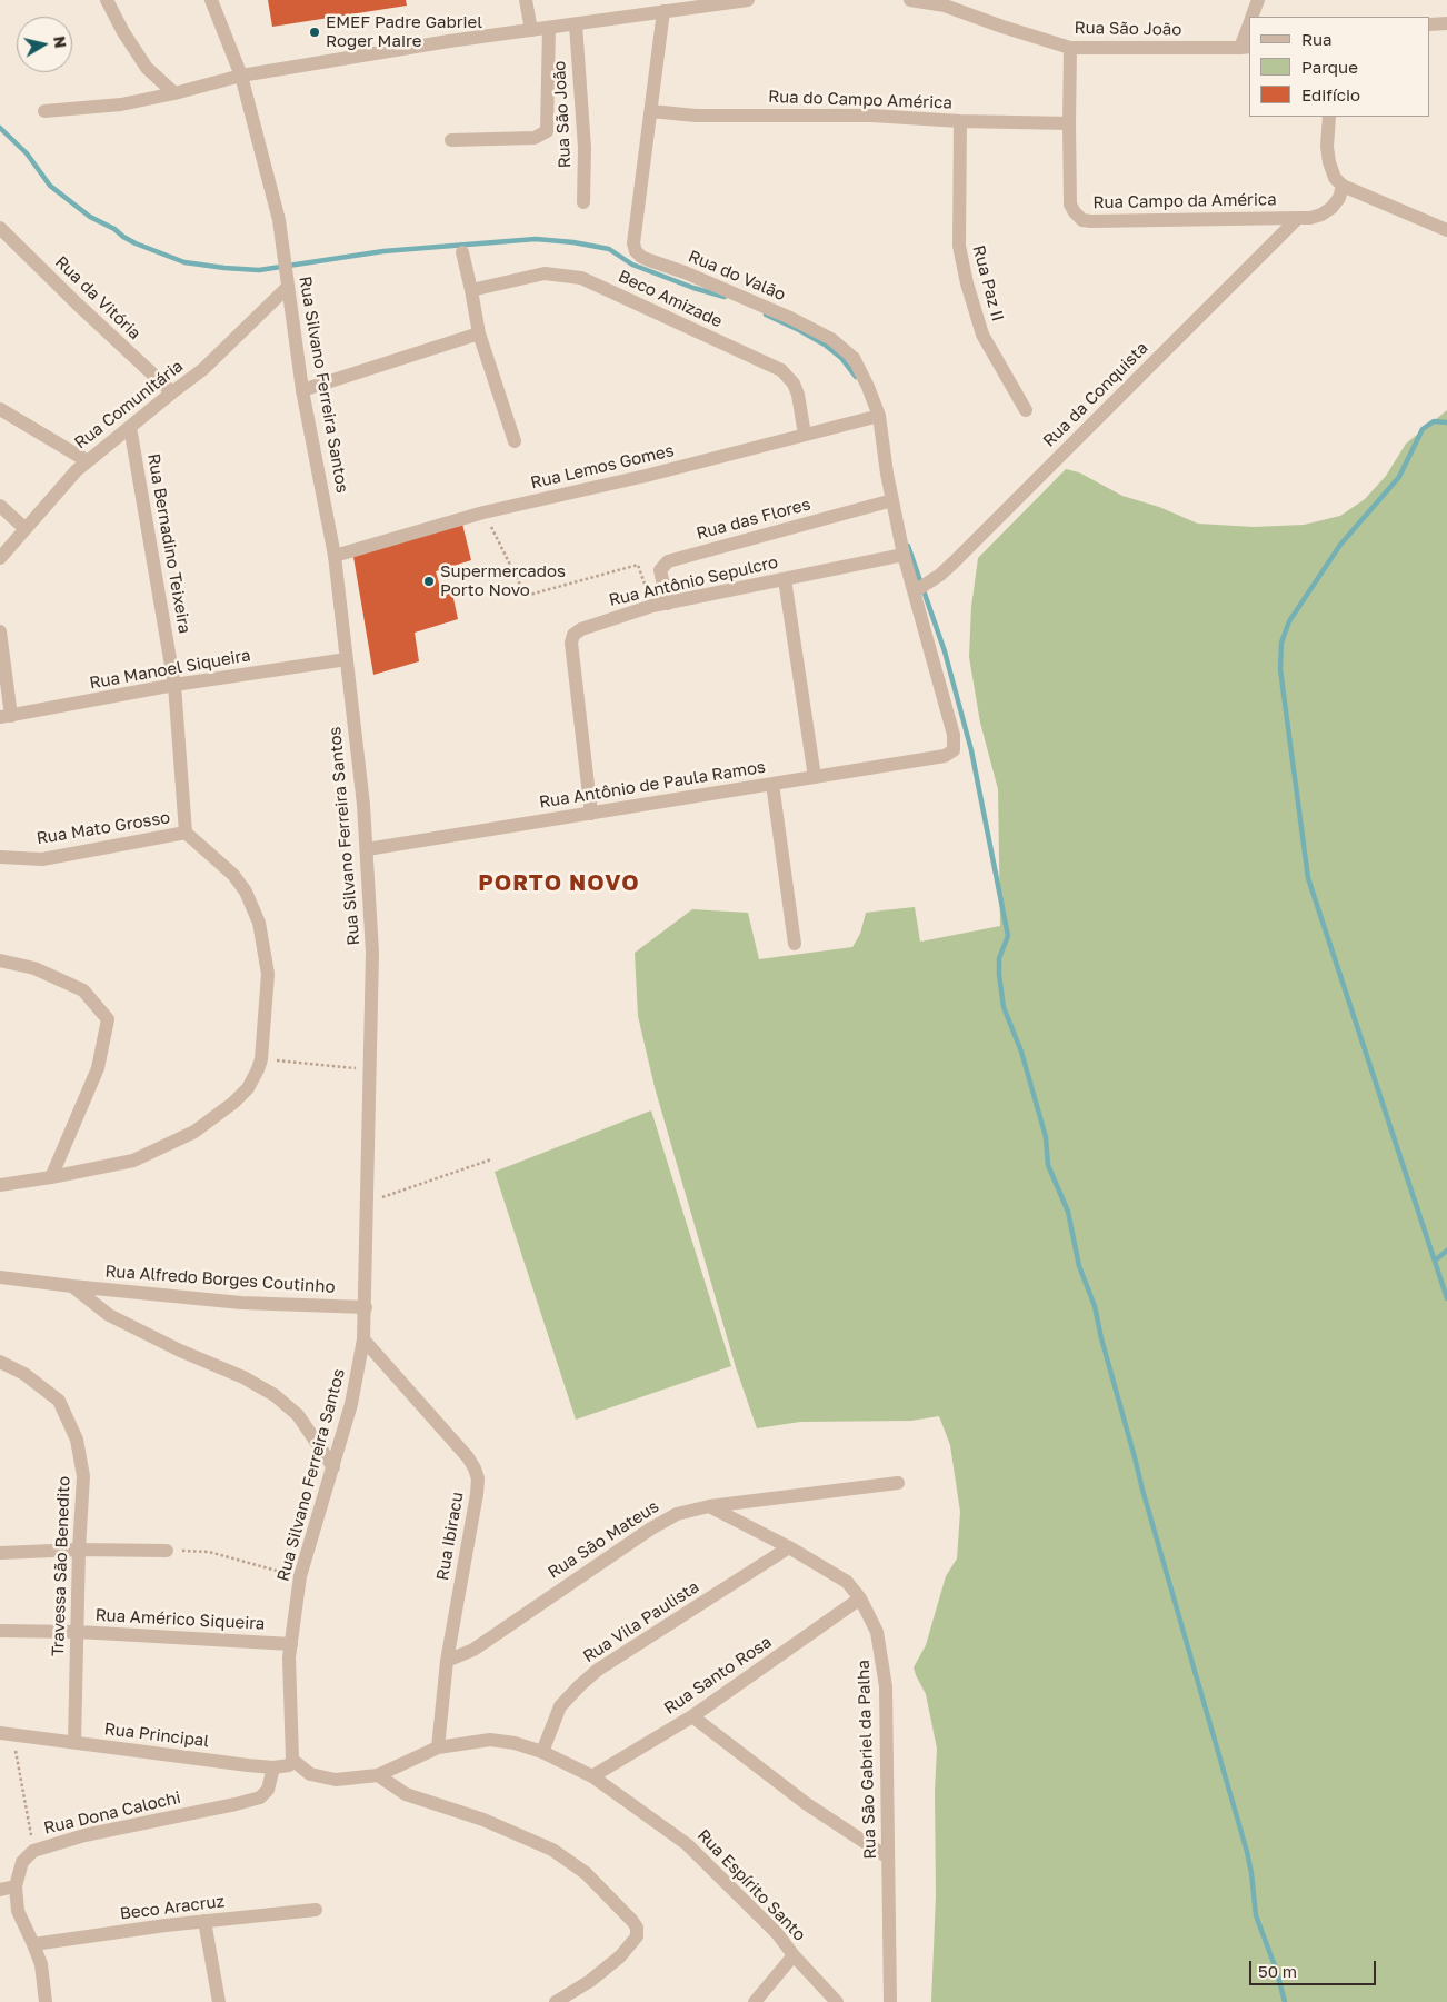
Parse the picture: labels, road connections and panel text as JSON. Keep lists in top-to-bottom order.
{
  "streets": {
    "street": [
      "Rua São João",
      "Rua do Campo América",
      "Rua Campo da América",
      "Rua do Valão",
      "Rua Paz II",
      "Rua da Vitória",
      "Beco Amizade",
      "Rua Silvano Ferreira Santos",
      "Rua da Conquista",
      "Rua Comunitária",
      "Rua Lemos Gomes",
      "Rua das Flores",
      "Rua Bernadino Teixeira",
      "Rua Antônio Sepulcro",
      "Rua Manoel Siqueira",
      "Rua Antônio de Paula Ramos",
      "Rua Mato Grosso",
      "Rua Alfredo Borges Coutinho",
      "Rua Ibiracu",
      "Rua São Mateus",
      "Travessa São Benedito",
      "Rua Américo Siqueira",
      "Rua Vila Paulista",
      "Rua Santo Rosa",
      "Rua Principal",
      "Rua São Gabriel da Palha",
      "Rua Dona Calochi",
      "Rua Espírito Santo",
      "Beco Aracruz"
    ]
  },
  "crossings": [
    ["Rua São João", "Rua Campo da América"],
    ["Rua do Campo América", "Rua Campo da América"],
    ["Rua do Campo América", "Rua do Valão"],
    ["Rua do Campo América", "Rua Paz II"],
    ["Rua Campo da América", "Rua da Conquista"],
    ["Rua do Valão", "Rua da Conquista"],
    ["Rua do Valão", "Rua Lemos Gomes"],
    ["Rua do Valão", "Rua das Flores"],
    ["Rua do Valão", "Rua Antônio Sepulcro"],
    ["Rua do Valão", "Rua Antônio de Paula Ramos"],
    ["Rua da Vitória", "Rua Comunitária"],
    ["Beco Amizade", "Rua Lemos Gomes"],
    ["Rua Silvano Ferreira Santos", "Rua Comunitária"],
    ["Rua Silvano Ferreira Santos", "Rua Lemos Gomes"],
    ["Rua Silvano Ferreira Santos", "Rua Manoel Siqueira"],
    ["Rua Silvano Ferreira Santos", "Rua Antônio de Paula Ramos"],
    ["Rua Silvano Ferreira Santos", "Rua Alfredo Borges Coutinho"],
    ["Rua Silvano Ferreira Santos", "Rua Ibiracu"],
    ["Rua Silvano Ferreira Santos", "Rua Américo Siqueira"],
    ["Rua Silvano Ferreira Santos", "Rua Principal"],
    ["Rua Silvano Ferreira Santos", "Rua Espírito Santo"],
    ["Rua Comunitária", "Rua Bernadino Teixeira"],
    ["Rua das Flores", "Rua Antônio Sepulcro"],
    ["Rua Bernadino Teixeira", "Rua Manoel Siqueira"],
    ["Rua Bernadino Teixeira", "Rua Mato Grosso"],
    ["Rua Antônio Sepulcro", "Rua Antônio de Paula Ramos"],
    ["Rua Ibiracu", "Rua São Mateus"],
    ["Rua Ibiracu", "Rua Espírito Santo"],
    ["Rua São Mateus", "Rua São Gabriel da Palha"],
    ["Travessa São Benedito", "Rua Américo Siqueira"],
    ["Travessa São Benedito", "Rua Principal"],
    ["Rua Vila Paulista", "Rua São Gabriel da Palha"],
    ["Rua Vila Paulista", "Rua Espírito Santo"],
    ["Rua Santo Rosa", "Rua São Gabriel da Palha"],
    ["Rua Santo Rosa", "Rua Espírito Santo"],
    ["Rua Principal", "Rua Dona Calochi"],
    ["Rua Principal", "Rua Espírito Santo"],
    ["Rua Dona Calochi", "Beco Aracruz"]
  ],
  "districts": ["PORTO NOVO"],
  "places": ["EMEF Padre Gabriel Roger Maire", "Supermercados Porto Novo"],
  "legend": ["Rua", "Parque", "Edifício"],
  "scale_bar": "50 m",
  "north": "right"
}
